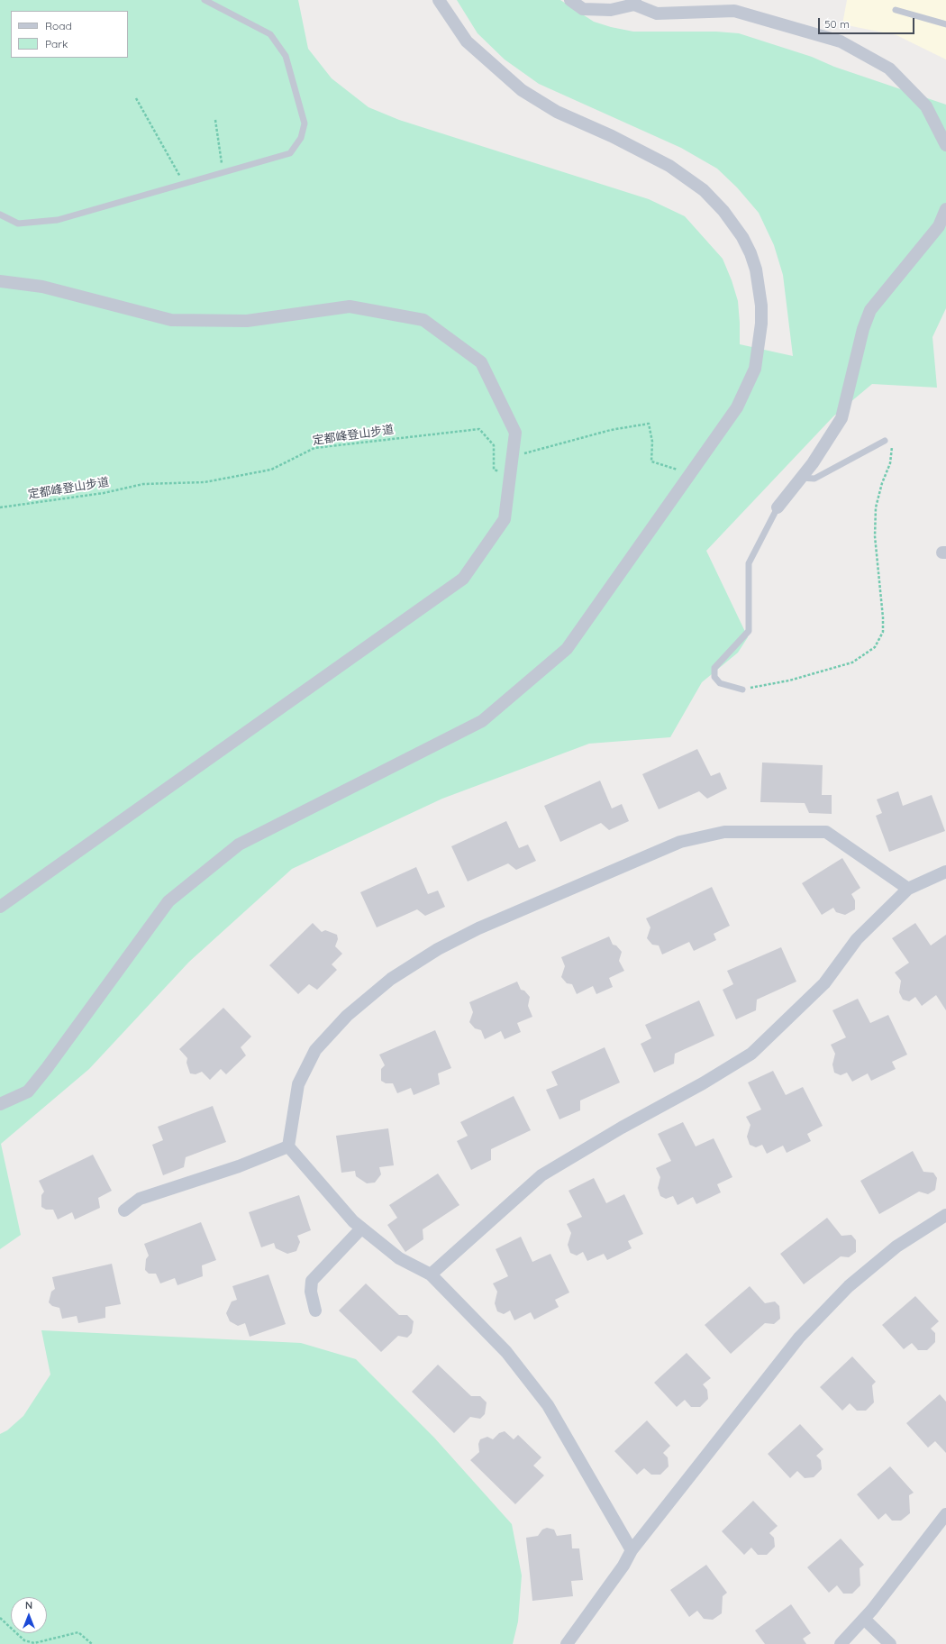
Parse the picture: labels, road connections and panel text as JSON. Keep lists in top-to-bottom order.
{
  "streets": {
    "path": ["定都峰登山步道"]
  },
  "legend": ["Road", "Park"],
  "scale_bar": "50 m",
  "north": "top"
}
